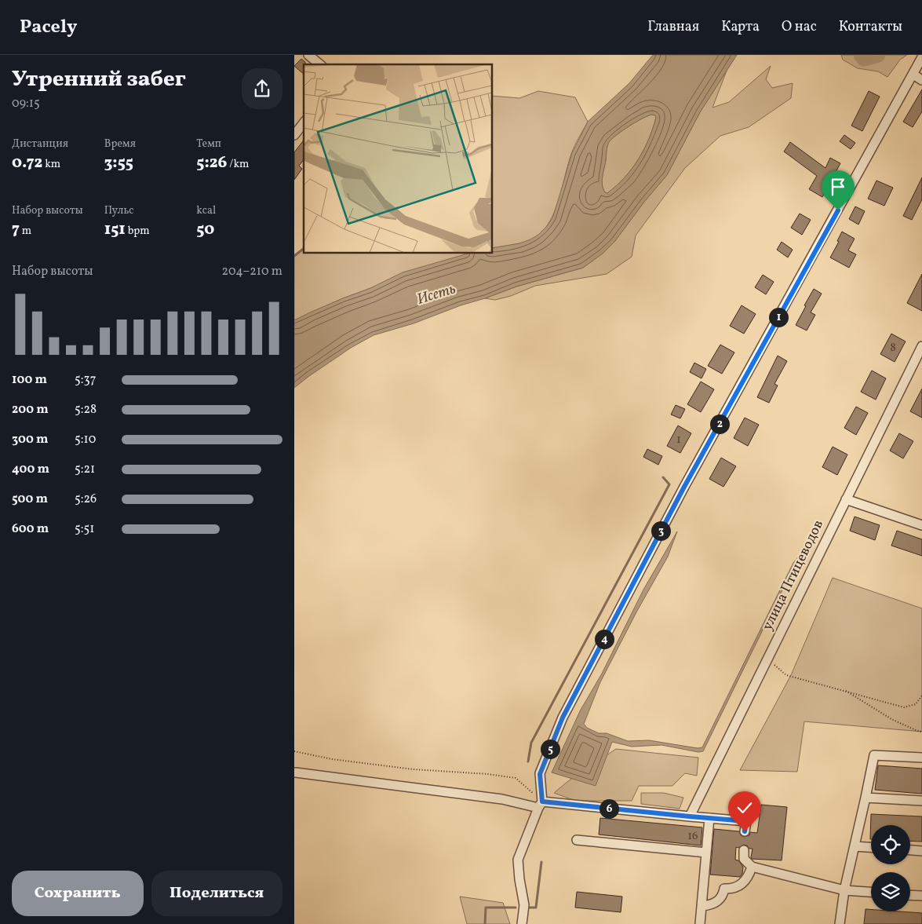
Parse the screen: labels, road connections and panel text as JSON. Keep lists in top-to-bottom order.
{
  "streets": {
    "street": ["улица Птицеводов"]
  },
  "water": ["Исеть"],
  "house_numbers": ["8", "1", "16"],
  "page": {
    "header": "Pacely",
    "nav": [
      "Главная",
      "Карта",
      "О нас",
      "Контакты"
    ],
    "heading": ["Утренний забег", "09:15"],
    "stats": [
      ["Дистанция", "0.72 km"],
      ["Время", "3:55"],
      ["Темп", "5:26 /km"],
      ["Набор высоты", "7 m"],
      ["Пульс", "151 bpm"],
      ["kcal", "50"]
    ],
    "chart": ["Набор высоты", "204–210 m"],
    "pins": [
      "1",
      "2",
      "3",
      "4",
      "5",
      "6"
    ],
    "list": [
      {
        "name": "100 m",
        "note": "5:37"
      },
      {
        "name": "200 m",
        "note": "5:28"
      },
      {
        "name": "300 m",
        "note": "5:10"
      },
      {
        "name": "400 m",
        "note": "5:21"
      },
      {
        "name": "500 m",
        "note": "5:26"
      },
      {
        "name": "600 m",
        "note": "5:51"
      }
    ],
    "buttons": ["Сохранить", "Поделиться"]
  }
}
